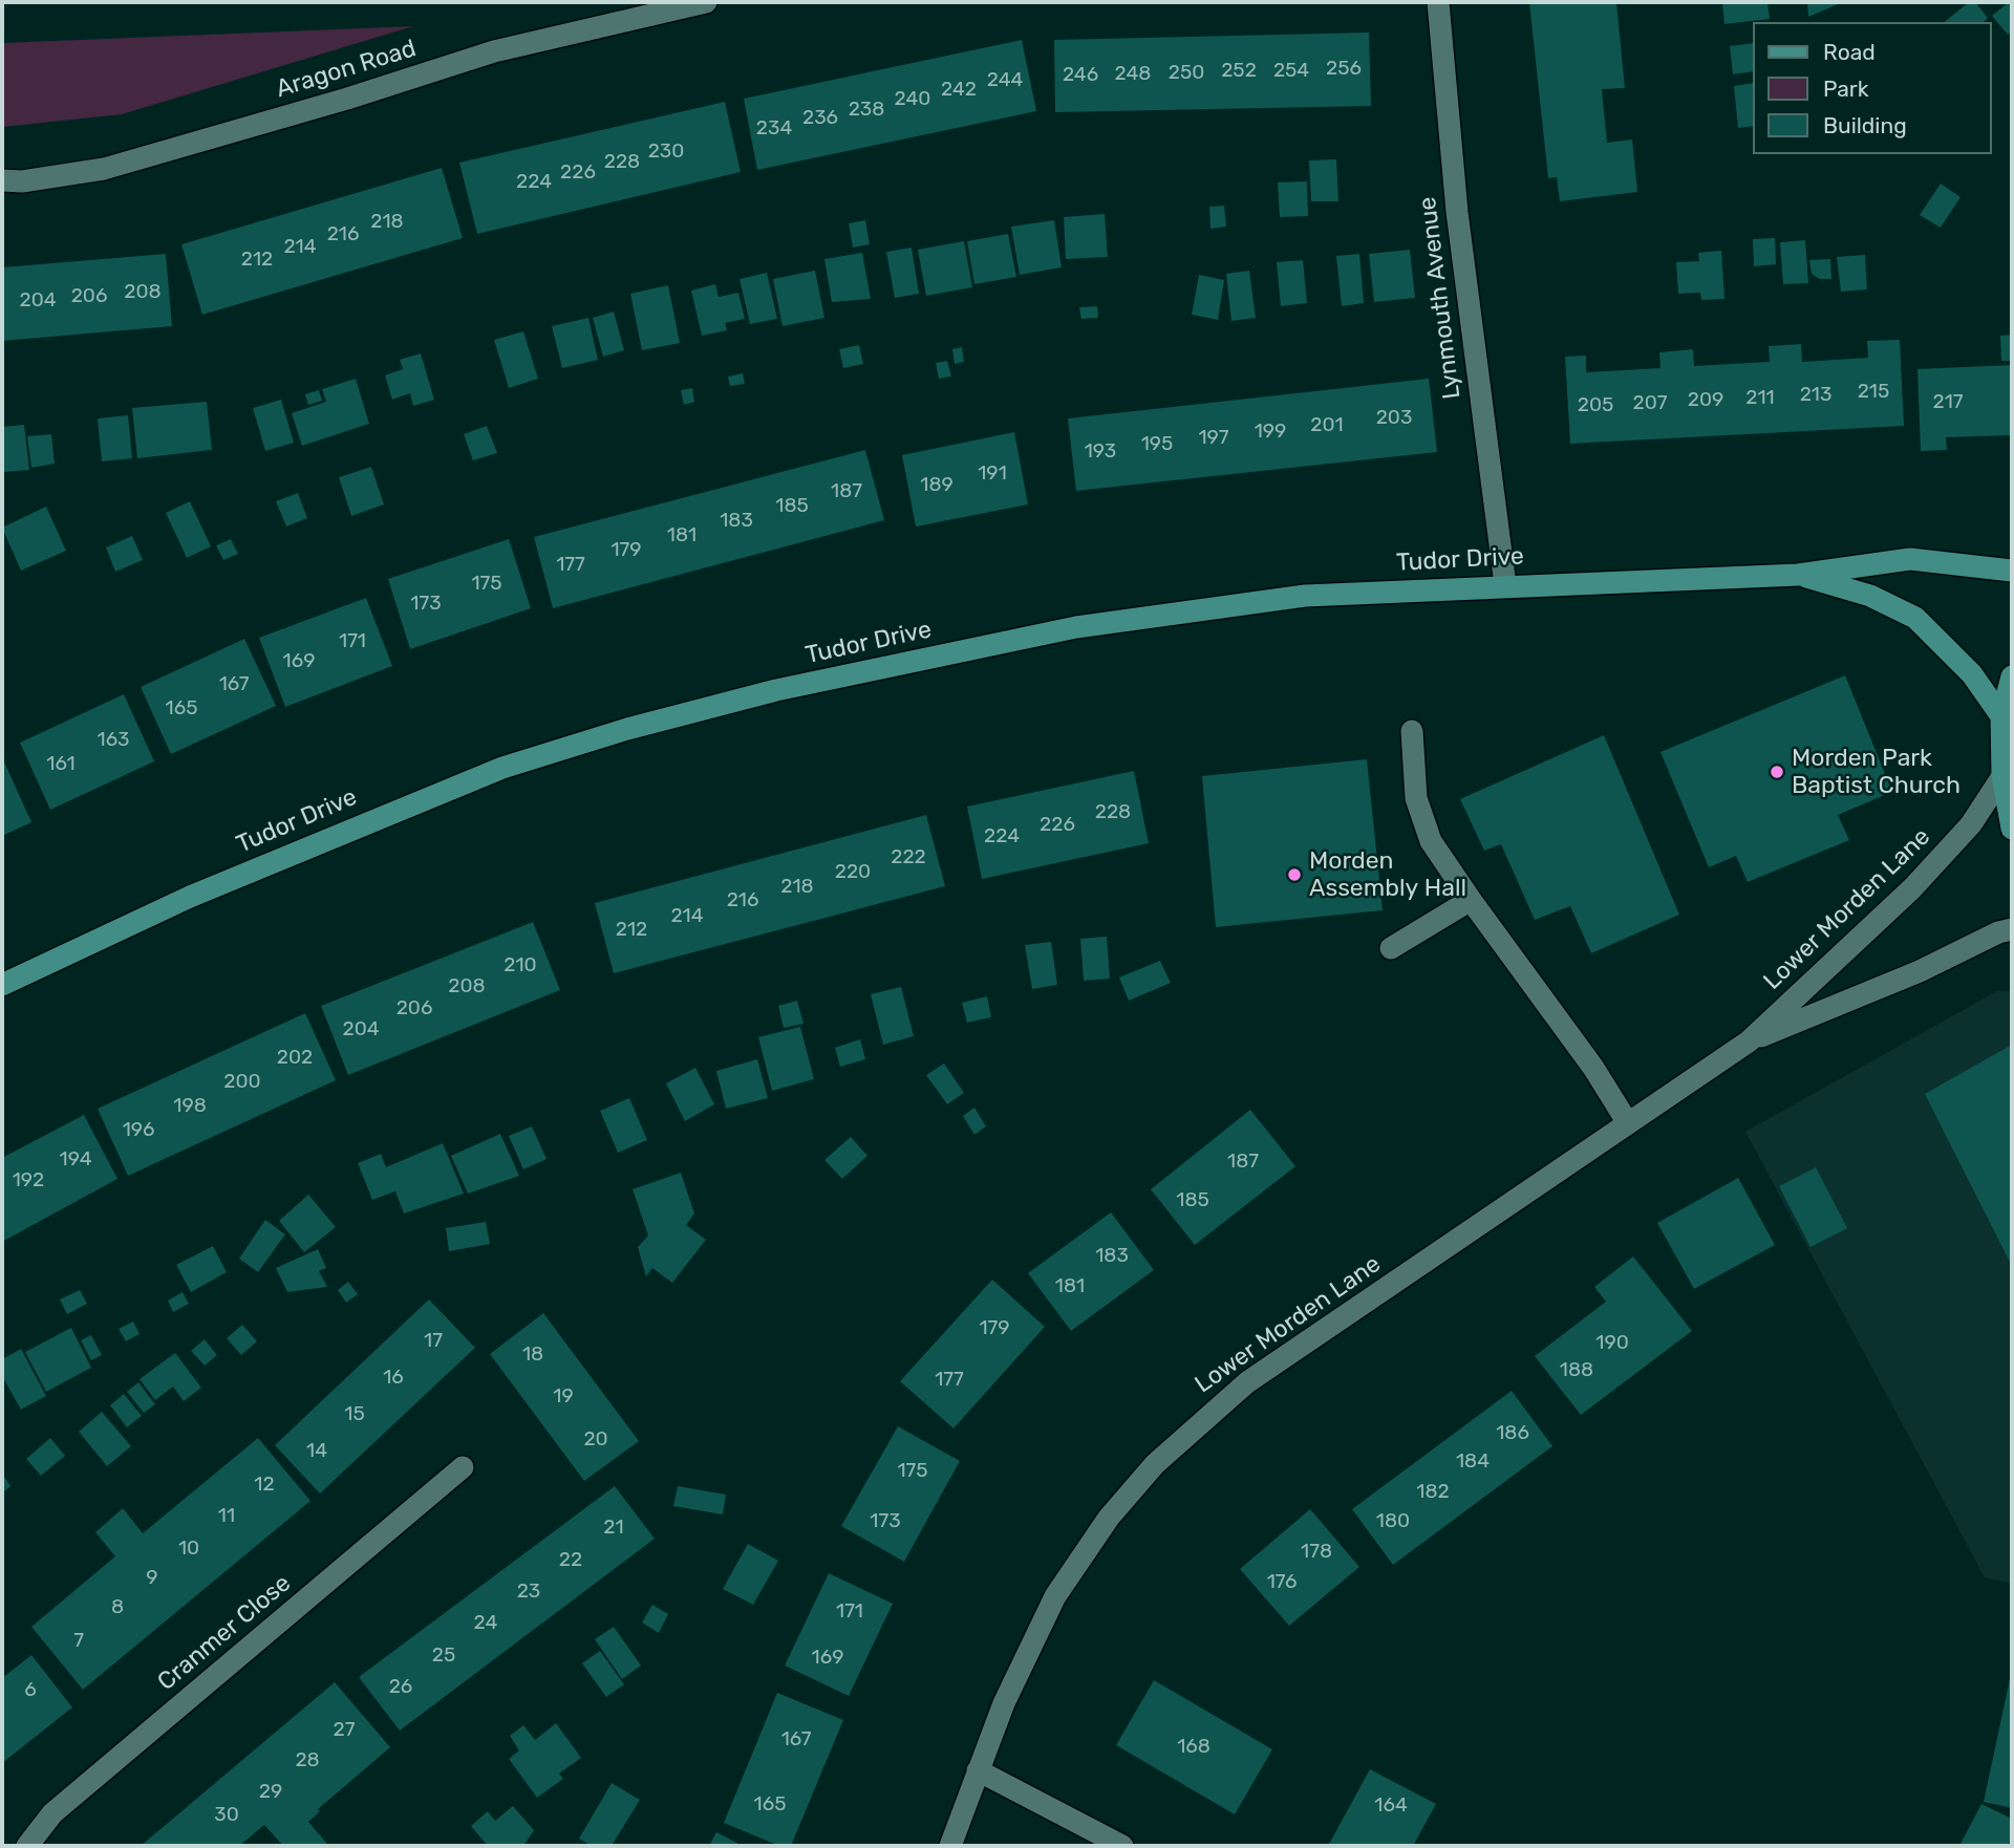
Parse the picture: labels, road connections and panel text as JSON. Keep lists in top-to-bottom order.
{
  "streets": {
    "main road": ["Tudor Drive"],
    "street": [
      "Aragon Road",
      "Lynmouth Avenue",
      "Lower Morden Lane",
      "Cranmer Close"
    ]
  },
  "crossings": [
    ["Lynmouth Avenue", "Tudor Drive"]
  ],
  "places": ["Morden Park Baptist Church", "Morden Assembly Hall"],
  "house_numbers": [
    "256",
    "252",
    "254",
    "250",
    "248",
    "246",
    "244",
    "242",
    "240",
    "238",
    "236",
    "234",
    "230",
    "228",
    "226",
    "224",
    "218",
    "216",
    "214",
    "212",
    "208",
    "206",
    "204",
    "215",
    "213",
    "211",
    "209",
    "217",
    "207",
    "205",
    "203",
    "201",
    "199",
    "197",
    "195",
    "193",
    "191",
    "189",
    "187",
    "185",
    "183",
    "181",
    "179",
    "177",
    "175",
    "173",
    "171",
    "169",
    "167",
    "165",
    "163",
    "161",
    "228",
    "226",
    "224",
    "222",
    "220",
    "218",
    "216",
    "214",
    "212",
    "210",
    "208",
    "206",
    "204",
    "202",
    "200",
    "198",
    "196",
    "194",
    "187",
    "192",
    "185",
    "183",
    "181",
    "179",
    "17",
    "190",
    "18",
    "188",
    "16",
    "177",
    "19",
    "15",
    "186",
    "20",
    "14",
    "184",
    "175",
    "12",
    "182",
    "11",
    "173",
    "180",
    "21",
    "10",
    "178",
    "22",
    "9",
    "176",
    "23",
    "8",
    "171",
    "24",
    "7",
    "25",
    "169",
    "26",
    "6",
    "27",
    "167",
    "168",
    "28",
    "29",
    "165",
    "164",
    "30"
  ],
  "legend": ["Road", "Park", "Building"]
}
